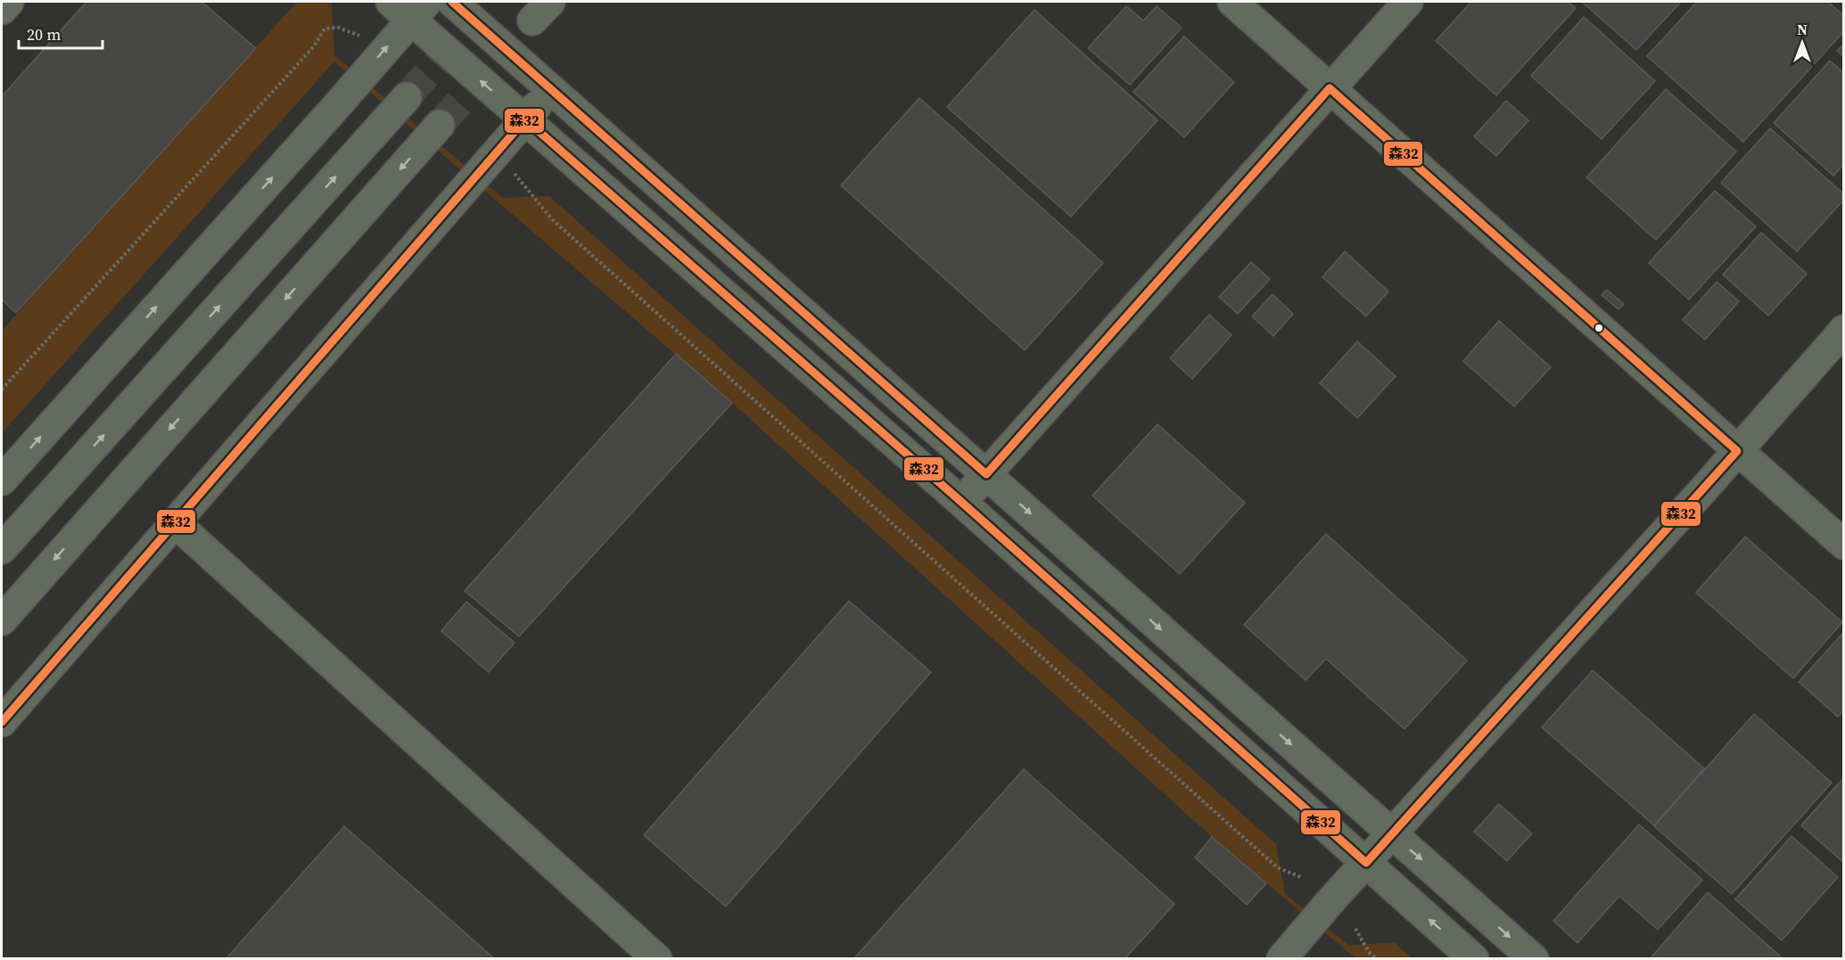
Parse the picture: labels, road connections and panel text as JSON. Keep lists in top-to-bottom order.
{
  "lines": ["transit line 森32"],
  "scale_bar": "20 m",
  "north": "top"
}
